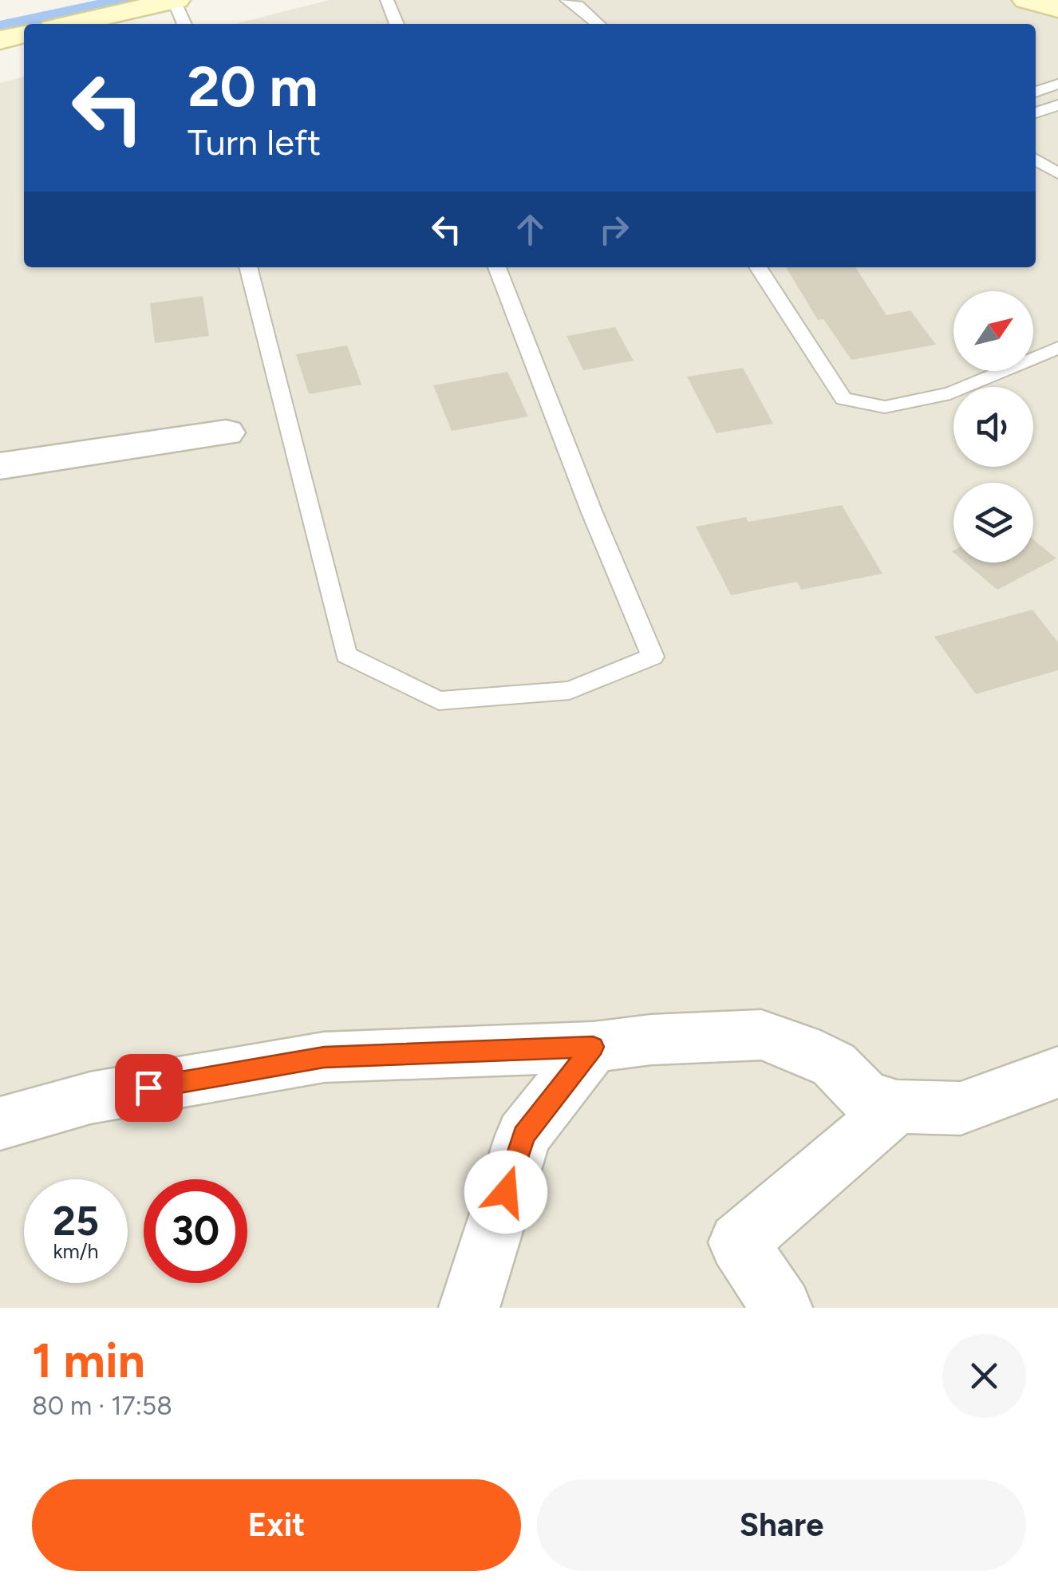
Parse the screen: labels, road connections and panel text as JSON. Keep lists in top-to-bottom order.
{
  "north": "top right",
  "page": {
    "turn": ["20 m", "Turn left"],
    "speed": "25 km/h",
    "limit": "30",
    "heading": ["1 min", "80 m · 17:58"],
    "buttons": ["Exit", "Share"]
  }
}
